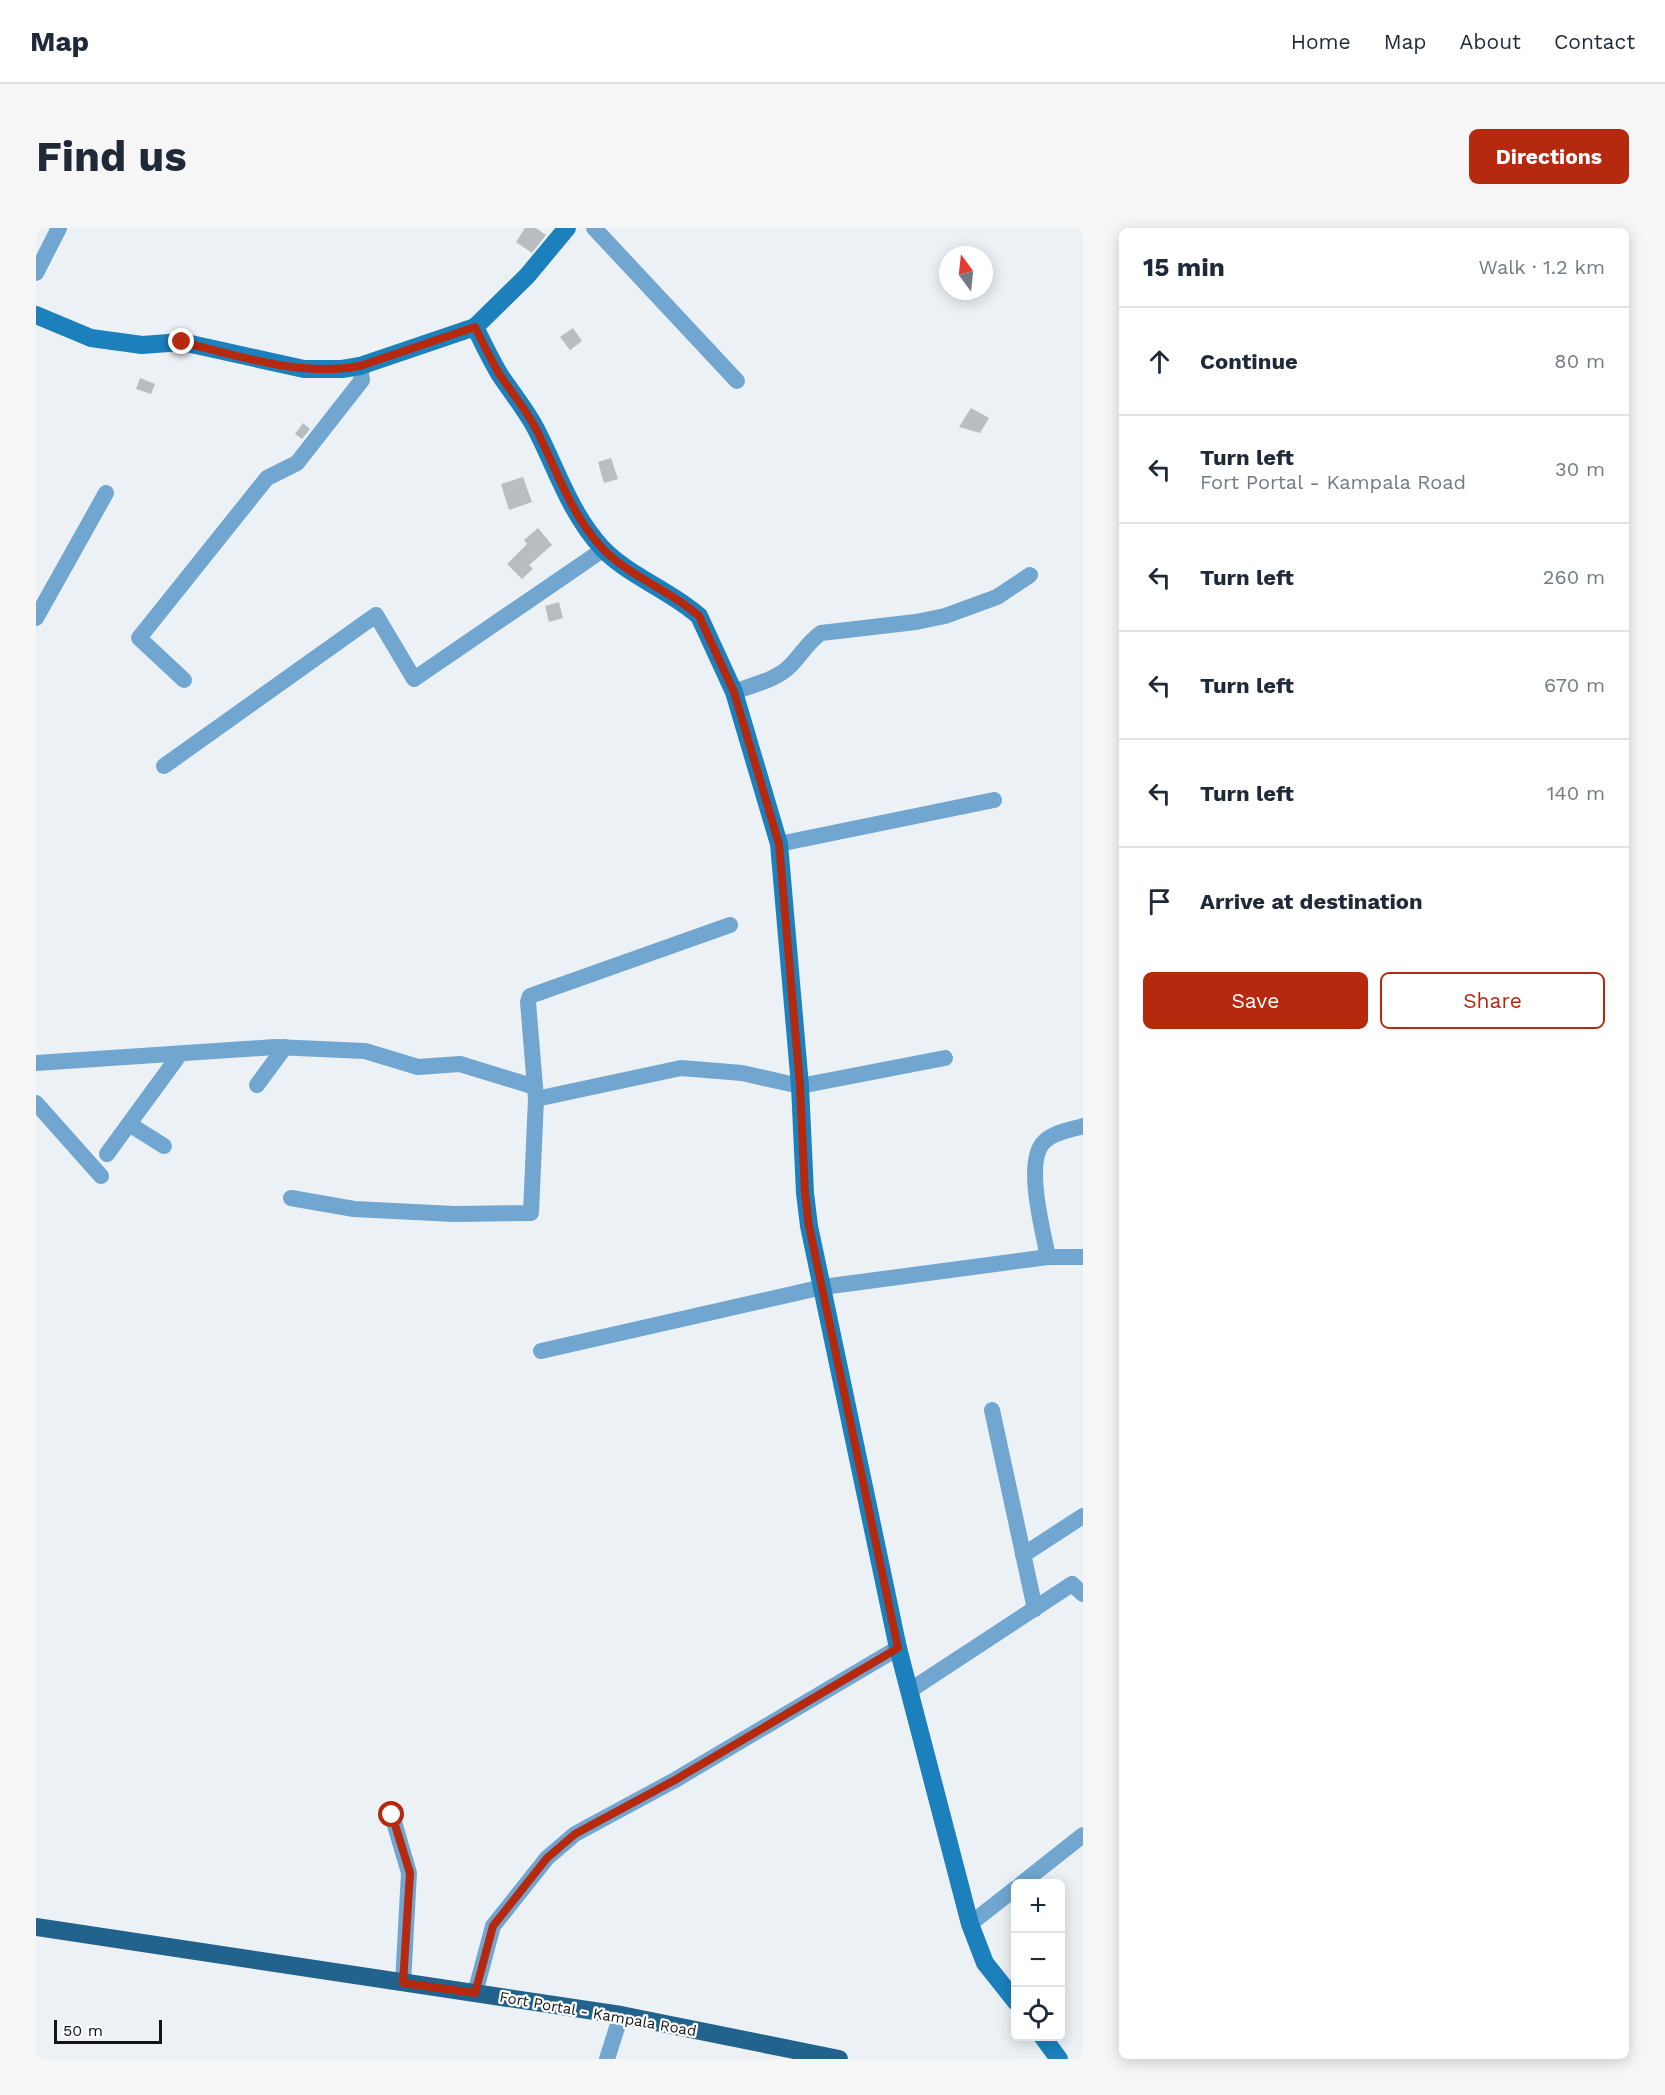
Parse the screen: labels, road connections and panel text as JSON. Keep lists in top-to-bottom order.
{
  "streets": {
    "main road": ["Fort Portal - Kampala Road"]
  },
  "scale_bar": "50 m",
  "north": "top",
  "page": {
    "header": "Map",
    "nav": [
      "Home",
      "Map",
      "About",
      "Contact"
    ],
    "buttons": [
      "Directions",
      ["Save", "Share"]
    ],
    "title": "Find us",
    "heading": ["15 min", "Walk · 1.2 km"],
    "list": [
      ["Continue", "80 m"],
      ["Turn left", "Fort Portal - Kampala Road", "30 m"],
      ["Turn left", "260 m"],
      ["Turn left", "670 m"],
      ["Turn left", "140 m"],
      "Arrive at destination"
    ],
    "map_buttons": ["+", "−"],
    "scale": "50 m"
  }
}
